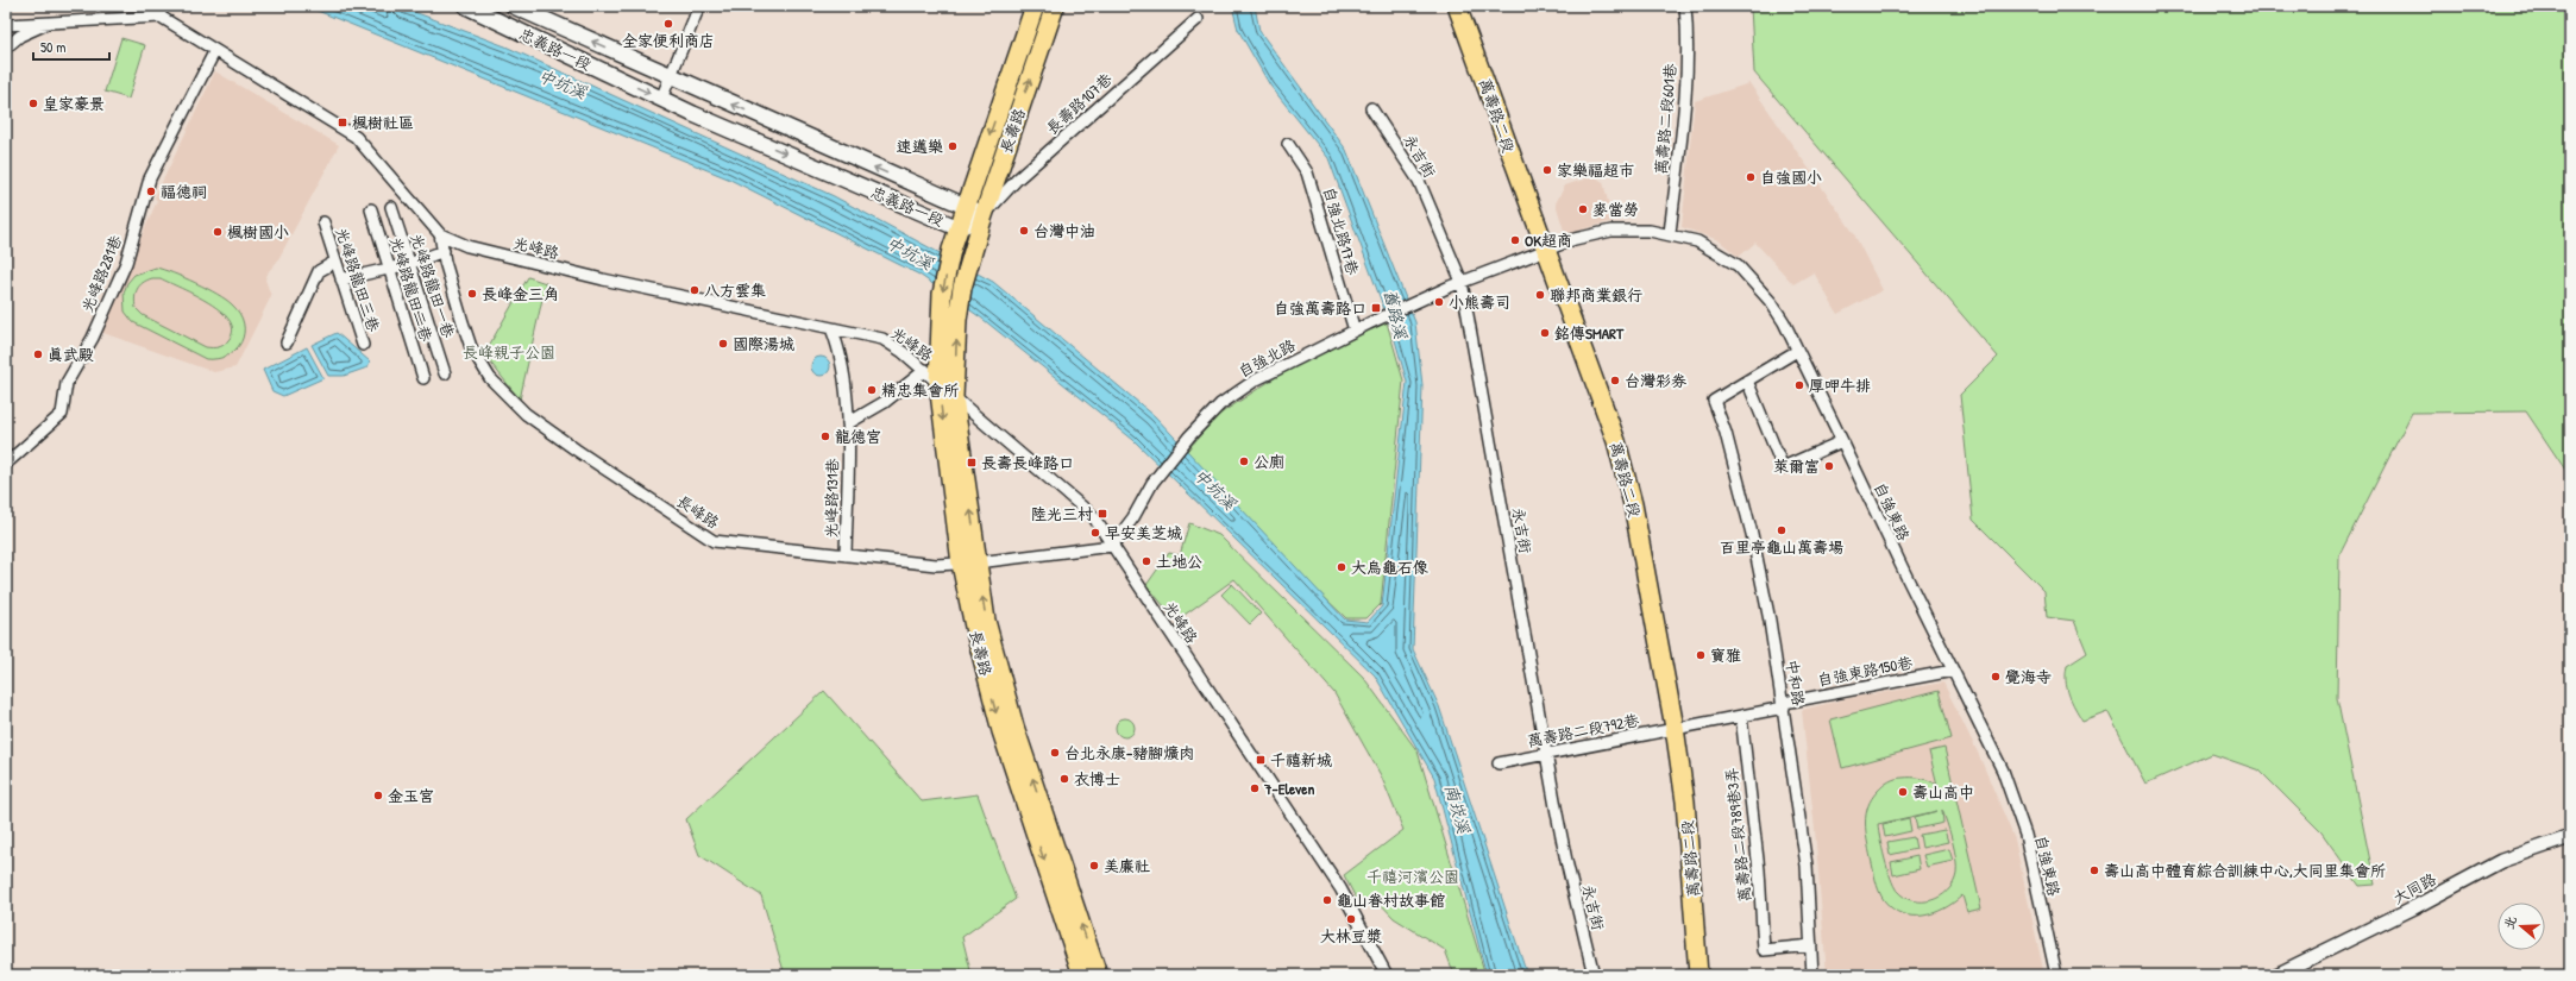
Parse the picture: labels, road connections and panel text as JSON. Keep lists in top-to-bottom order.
{
  "streets": {
    "main road": ["忠義路一段", "萬壽路二段", "長壽路"],
    "street": [
      "長壽路107巷",
      "萬壽路二段601巷",
      "永吉街",
      "自強北路17巷",
      "光峰路",
      "光峰路281巷",
      "光峰路龍田三巷",
      "光峰路龍田一巷",
      "光峰路龍田二巷",
      "自強北路",
      "光峰路131巷",
      "長峰路",
      "自強東路",
      "自強東路150巷",
      "中和路",
      "萬壽路二段792巷",
      "萬壽路二段789巷3弄",
      "大同路"
    ]
  },
  "crossings": [
    ["忠義路一段", "長壽路107巷"],
    ["忠義路一段", "長壽路"],
    ["長壽路107巷", "長壽路"],
    ["萬壽路二段", "自強東路"],
    ["萬壽路二段", "萬壽路二段792巷"],
    ["萬壽路二段601巷", "自強東路"],
    ["長壽路", "光峰路"],
    ["長壽路", "長峰路"],
    ["永吉街", "自強北路"],
    ["永吉街", "萬壽路二段792巷"],
    ["自強北路17巷", "自強北路"],
    ["光峰路", "光峰路281巷"],
    ["光峰路", "自強北路"],
    ["光峰路", "光峰路131巷"],
    ["光峰路", "長峰路"],
    ["自強北路", "長峰路"],
    ["光峰路131巷", "長峰路"],
    ["自強東路", "自強東路150巷"],
    ["自強東路150巷", "中和路"],
    ["自強東路150巷", "萬壽路二段792巷"],
    ["自強東路150巷", "萬壽路二段789巷3弄"],
    ["中和路", "萬壽路二段789巷3弄"],
    ["萬壽路二段792巷", "萬壽路二段789巷3弄"]
  ],
  "water": ["中坑溪", "舊路溪", "南崁溪"],
  "parks": ["長峰親子公園", "千禧河濱公園"],
  "places": {
    "other": [
      "全家便利商店",
      "皇家豪景",
      "速邁樂",
      "家樂福超市",
      "自強國小",
      "福德祠",
      "麥當勞",
      "台灣中油",
      "楓樹國小",
      "OK超商",
      "八方雲集",
      "長峰金三角",
      "聯邦商業銀行",
      "小熊壽司",
      "銘傳SMART",
      "國際湯城",
      "真武殿",
      "台灣彩券",
      "厚呷牛排",
      "精忠集會所",
      "龍德宮",
      "公廁",
      "萊爾富",
      "百里亭龜山萬壽場",
      "早安美芝城",
      "土地公",
      "大烏龜石像",
      "寶雅",
      "覺海寺",
      "台北永康-豬腳爌肉",
      "衣博士",
      "7-Eleven",
      "壽山高中",
      "金玉宮",
      "美廉社",
      "壽山高中體育綜合訓練中心,大同里集會所",
      "龜山眷村故事館",
      "大林豆漿"
    ],
    "transit": [
      "楓樹社區",
      "自強萬壽路口",
      "長壽長峰路口",
      "陸光三村",
      "千禧新城"
    ]
  },
  "scale_bar": "50 m",
  "north": "left"
}
